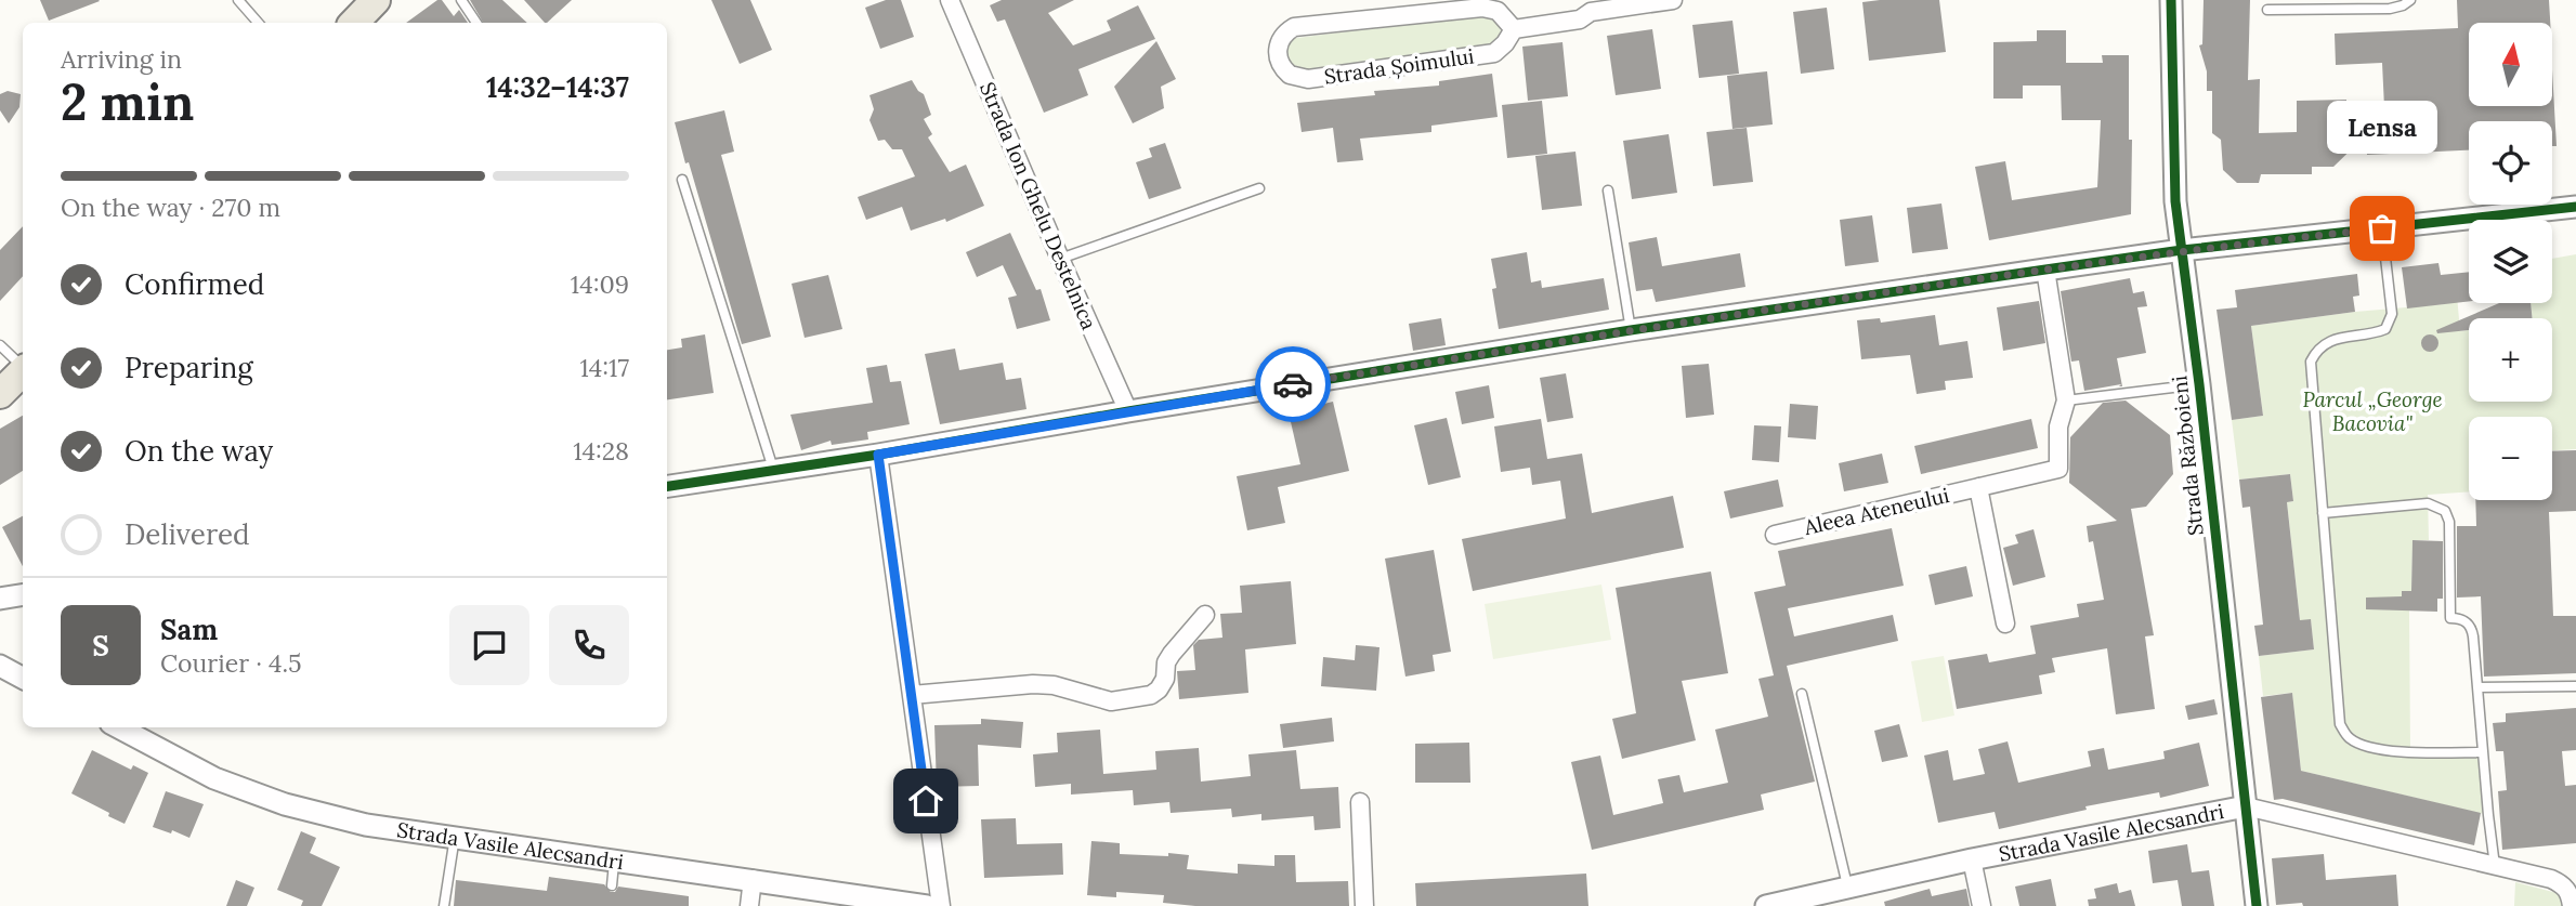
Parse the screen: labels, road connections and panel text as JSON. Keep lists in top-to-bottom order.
{
  "streets": {
    "street": [
      "Strada Șoimului",
      "Strada Ion Ghelu Destelnica",
      "Strada Războieni",
      "Aleea Ateneului",
      "Strada Vasile Alecsandri"
    ]
  },
  "crossings": [
    ["Strada Războieni", "Strada Vasile Alecsandri"]
  ],
  "parks": ["Parcul „George Bacovia\""],
  "places": ["Lensa"],
  "north": "top",
  "page": {
    "map_buttons": ["+", "−"],
    "heading": ["2 min", "Arriving in", "14:32–14:37"],
    "panel": ["Sam", "Courier · 4.5"],
    "bubble": "Lensa",
    "bar": "On the way · 270 m",
    "list": [
      ["Confirmed", "14:09"],
      ["Preparing", "14:17"],
      ["On the way", "14:28"],
      "Delivered"
    ],
    "round": "S"
  }
}
